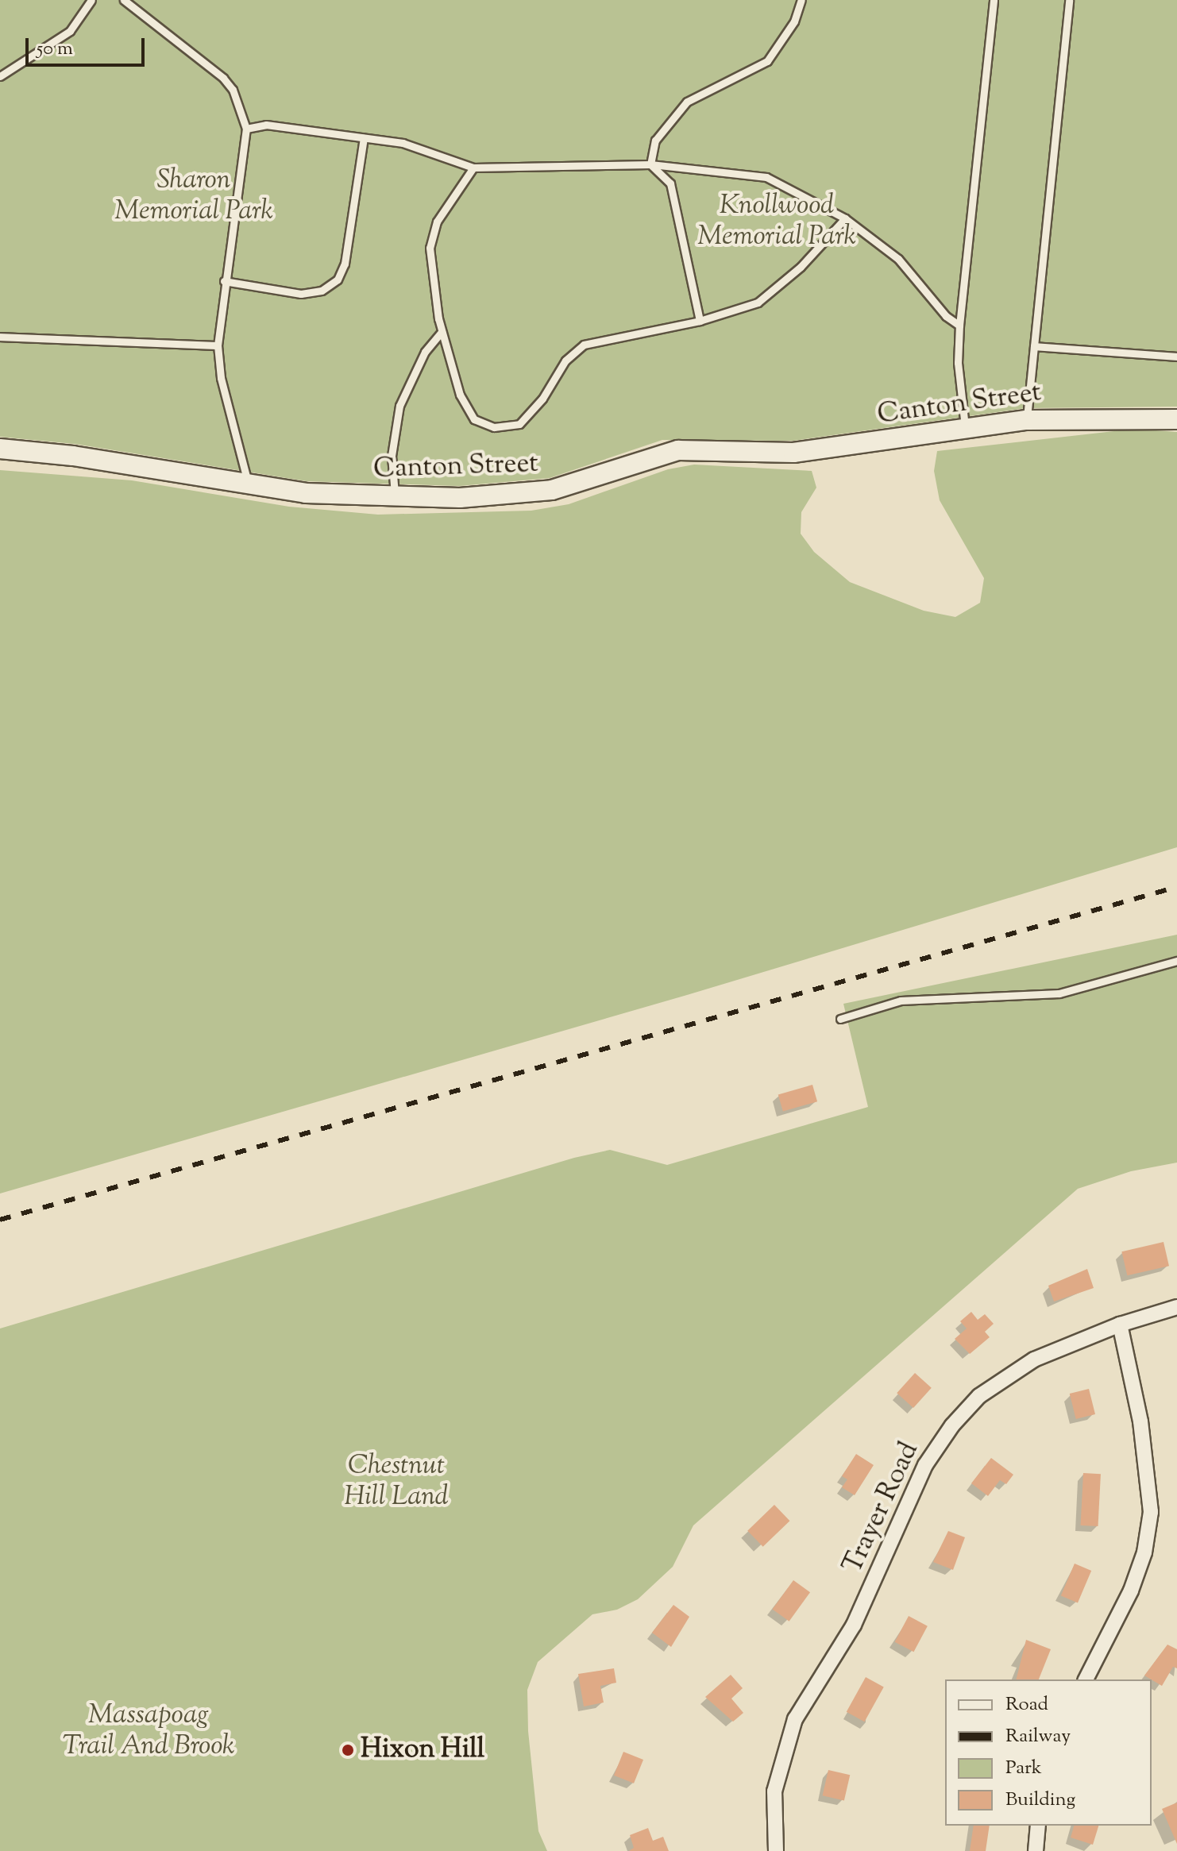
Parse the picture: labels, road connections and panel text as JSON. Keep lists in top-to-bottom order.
{
  "streets": {
    "street": ["Canton Street", "Trayer Road"]
  },
  "parks": [
    "Sharon Memorial Park",
    "Knollwood Memorial Park",
    "Chestnut Hill Land",
    "Massapoag Trail And Brook"
  ],
  "places": ["Hixon Hill"],
  "legend": [
    "Road",
    "Railway",
    "Park",
    "Building"
  ],
  "scale_bar": "50 m"
}
